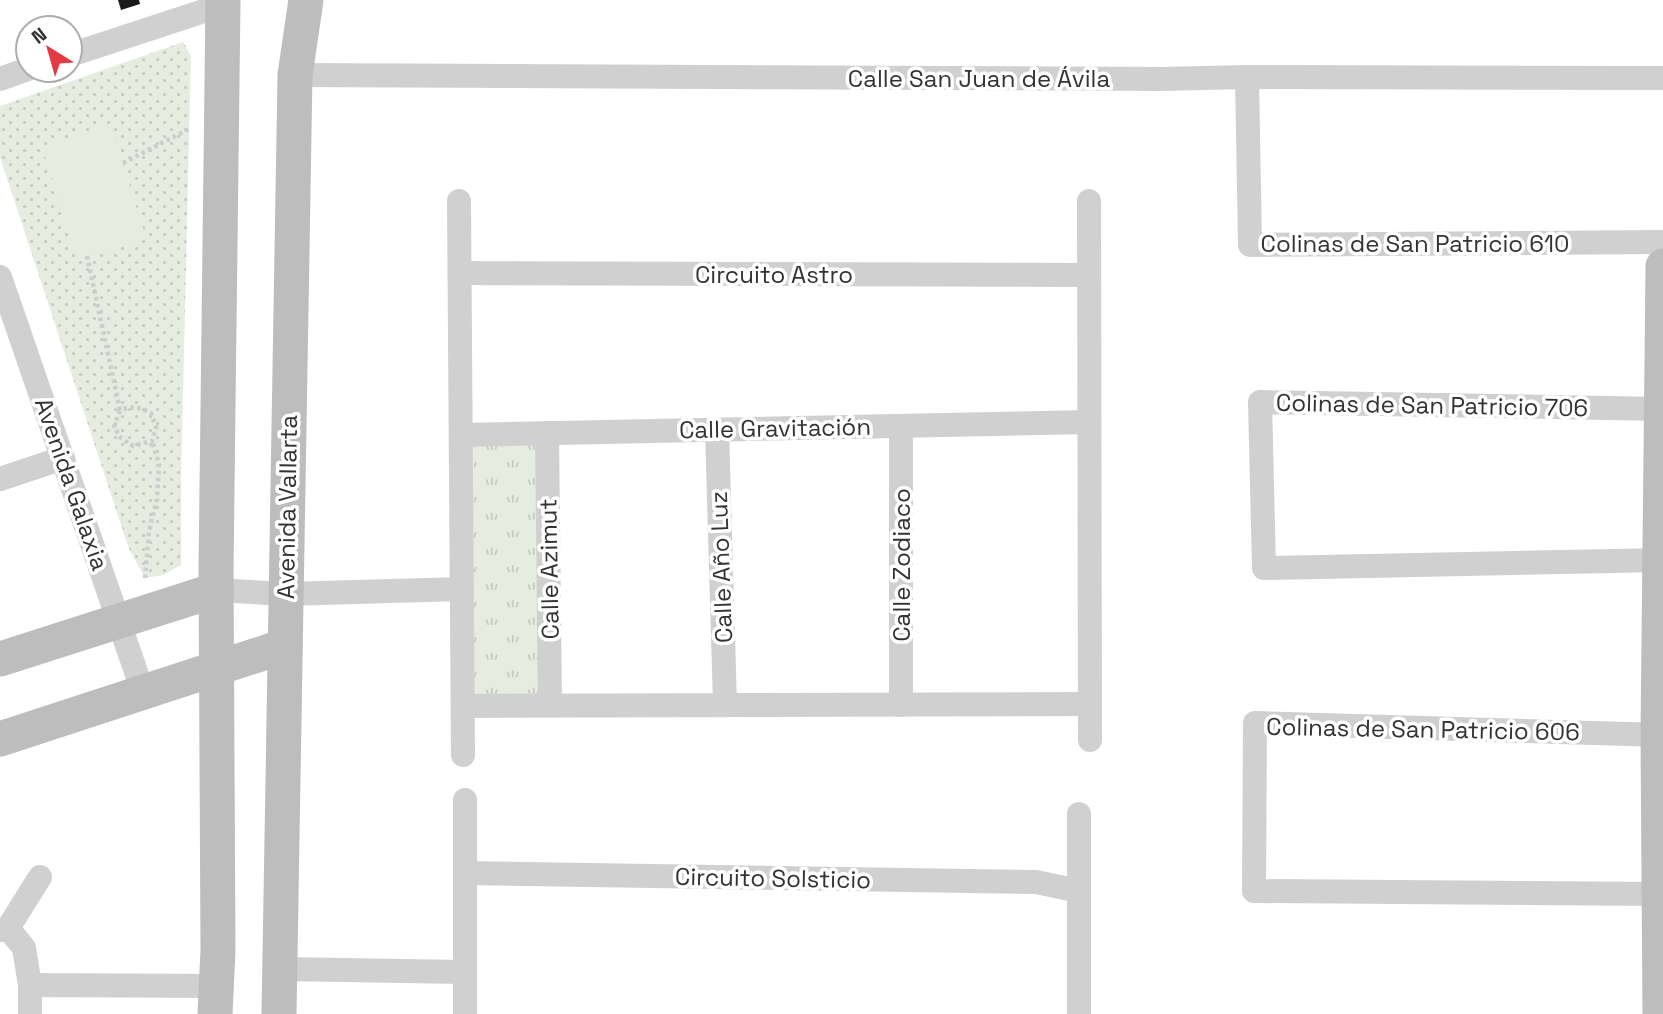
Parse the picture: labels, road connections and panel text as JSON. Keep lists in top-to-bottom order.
{
  "streets": {
    "street": [
      "Calle San Juan de Ávila",
      "Colinas de San Patricio 610",
      "Circuito Astro",
      "Colinas de San Patricio 706",
      "Calle Gravitación",
      "Avenida Galaxia",
      "Avenida Vallarta",
      "Calle Zodiaco",
      "Calle Año Luz",
      "Calle Azimut",
      "Colinas de San Patricio 606",
      "Circuito Solsticio"
    ]
  },
  "crossings": [
    ["Calle San Juan de Ávila", "Colinas de San Patricio 610"],
    ["Calle San Juan de Ávila", "Avenida Vallarta"],
    ["Calle Gravitación", "Calle Zodiaco"],
    ["Calle Gravitación", "Calle Año Luz"],
    ["Calle Gravitación", "Calle Azimut"]
  ],
  "north": "top left"
}
